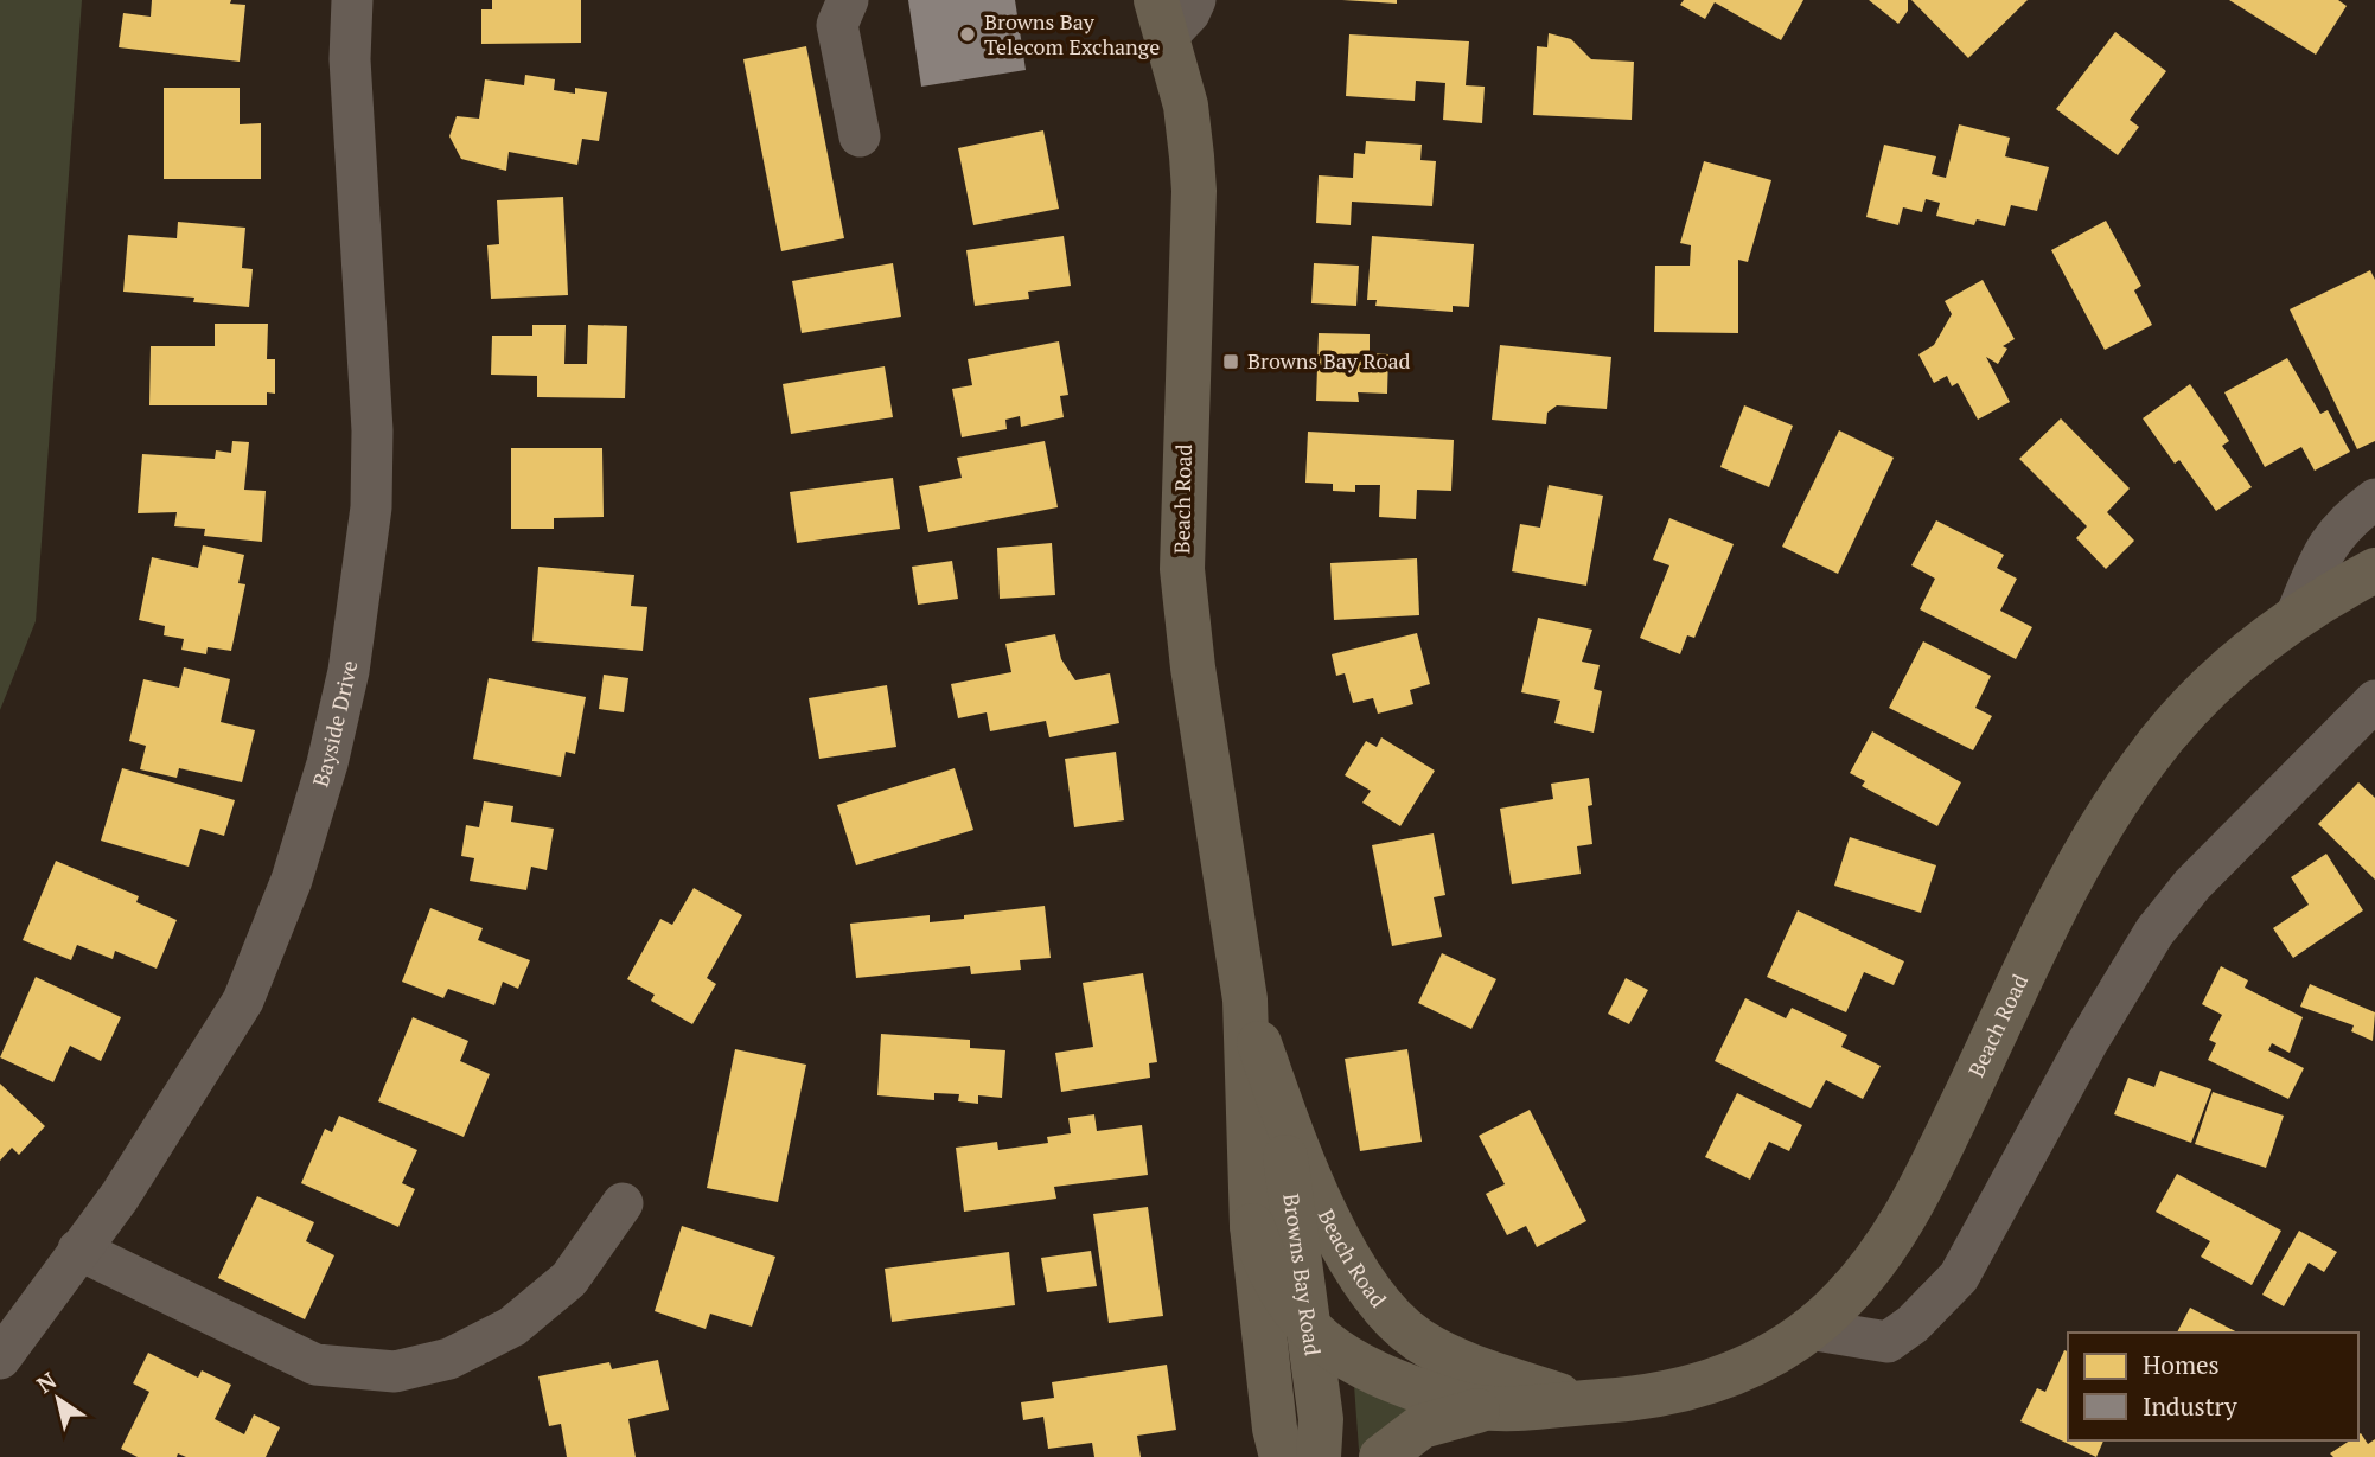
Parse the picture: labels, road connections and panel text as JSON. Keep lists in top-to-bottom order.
{
  "streets": {
    "main road": ["Beach Road", "Browns Bay Road"],
    "street": ["Bayside Drive"]
  },
  "crossings": [
    ["Beach Road", "Browns Bay Road"]
  ],
  "places": {
    "other": ["Browns Bay Telecom Exchange"],
    "transit": ["Browns Bay Road"]
  },
  "legend": ["Homes", "Industry"],
  "north": "top left"
}
